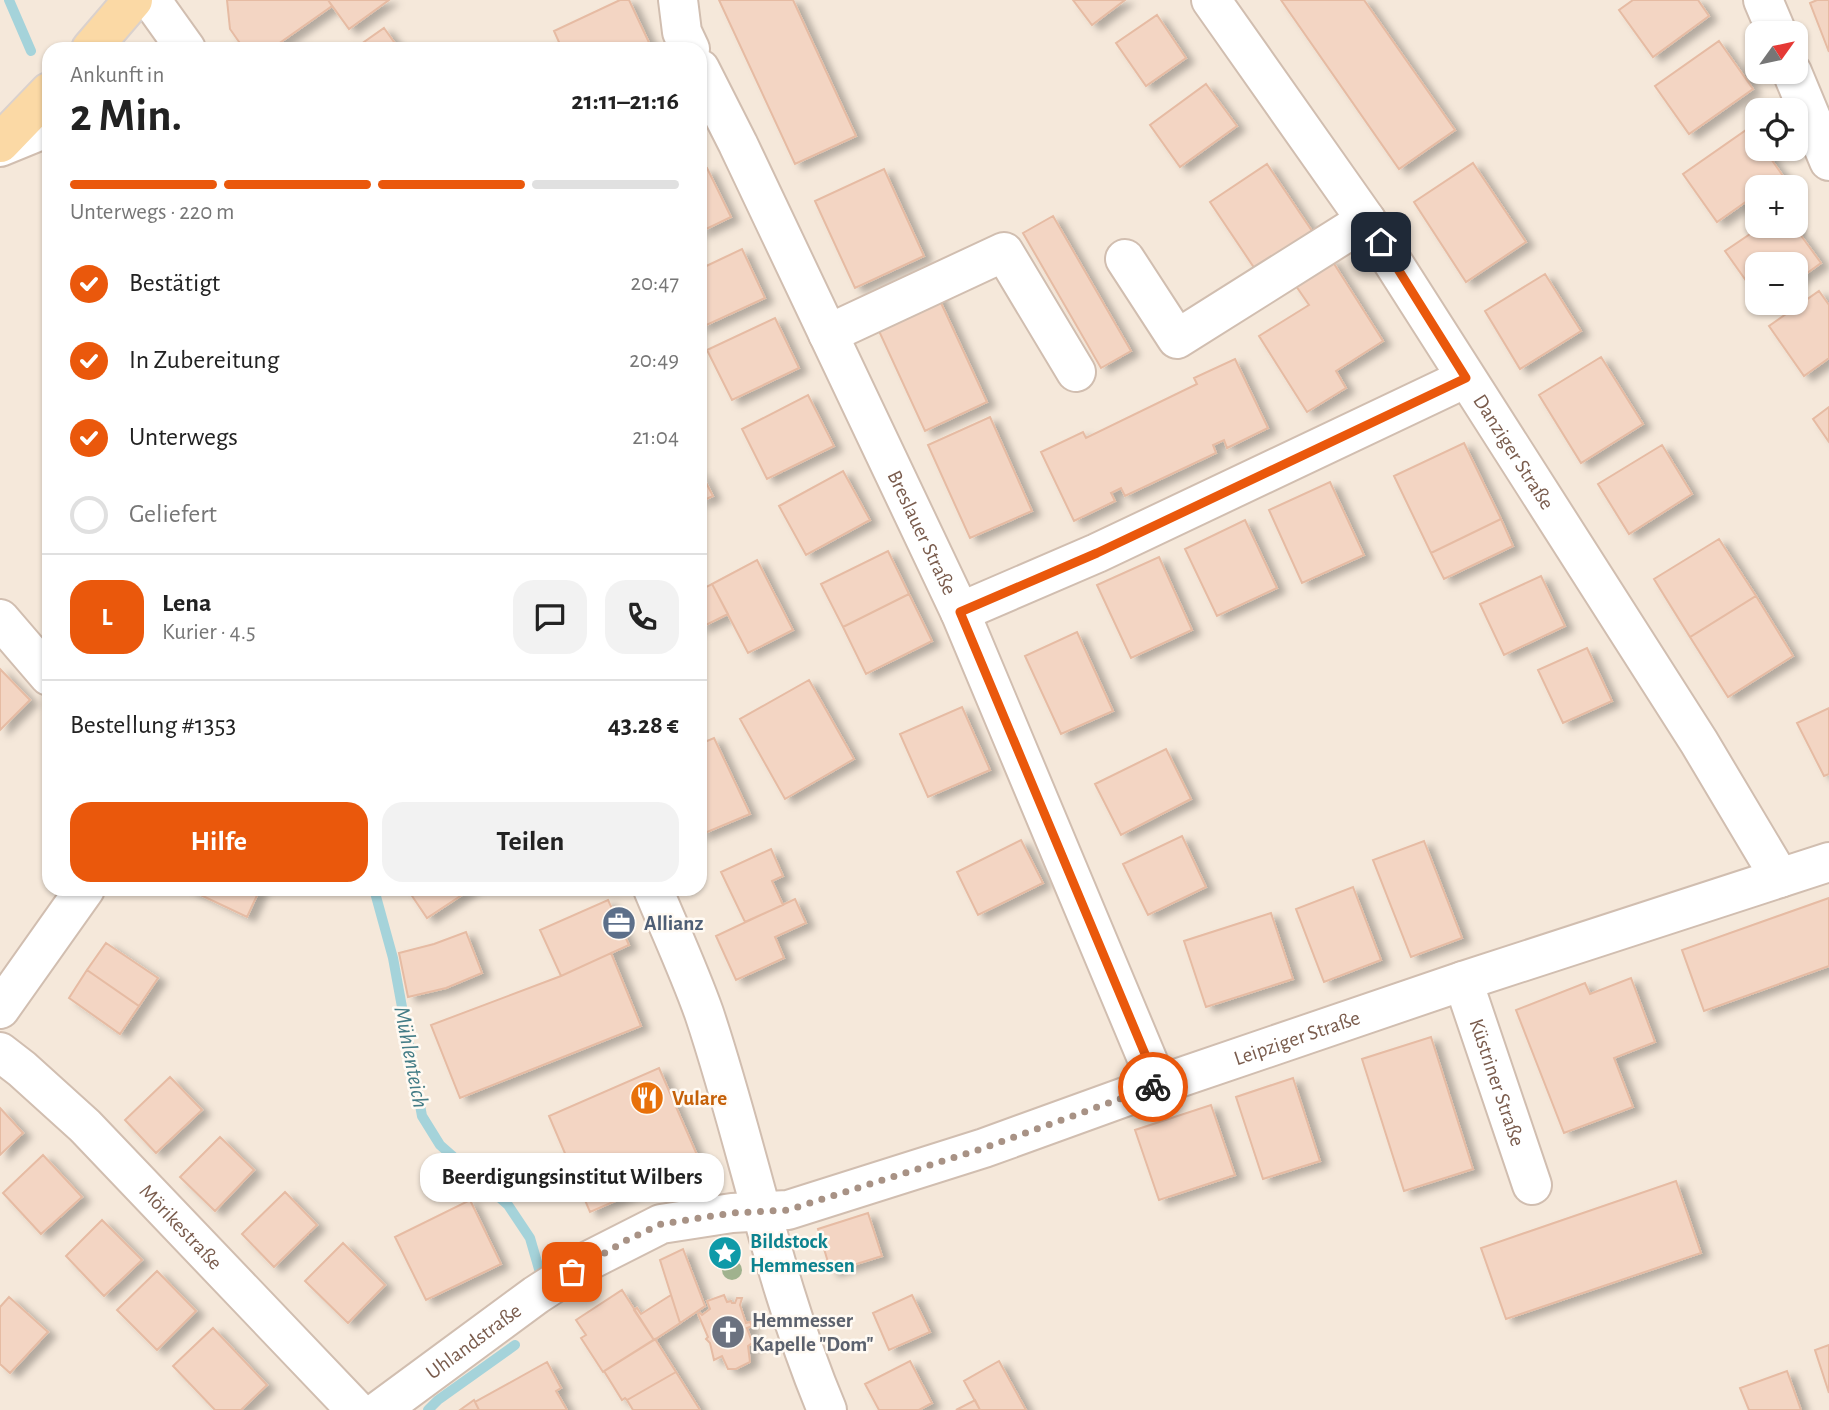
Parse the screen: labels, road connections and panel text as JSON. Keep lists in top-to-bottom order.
{
  "streets": {
    "street": [
      "Danziger Straße",
      "Breslauer Straße",
      "Leipziger Straße",
      "Küstriner Straße",
      "Mörikestraße",
      "Uhlandstraße"
    ]
  },
  "crossings": [
    ["Danziger Straße", "Leipziger Straße"],
    ["Breslauer Straße", "Leipziger Straße"],
    ["Leipziger Straße", "Küstriner Straße"],
    ["Leipziger Straße", "Uhlandstraße"]
  ],
  "water": ["Mühlenteich"],
  "places": {
    "office": ["Allianz"],
    "restaurant": ["Vulare"],
    "place": ["Bildstock Hemmessen"],
    "other": ["Beerdigungsinstitut Wilbers"],
    "church": ["Hemmesser Kapelle \"Dom\""]
  },
  "north": "top right",
  "page": {
    "map_buttons": ["+", "−"],
    "heading": ["2 Min.", "Ankunft in", "21:11–21:16"],
    "panel": [
      "Lena",
      "Kurier · 4.5",
      "Bestellung #1353",
      "43.28 €"
    ],
    "bar": "Unterwegs · 220 m",
    "list": [
      ["Bestätigt", "20:47"],
      ["In Zubereitung", "20:49"],
      ["Unterwegs", "21:04"],
      "Geliefert"
    ],
    "round": "L",
    "buttons": ["Hilfe", "Teilen"],
    "bubble": "Beerdigungsinstitut Wilbers"
  }
}
